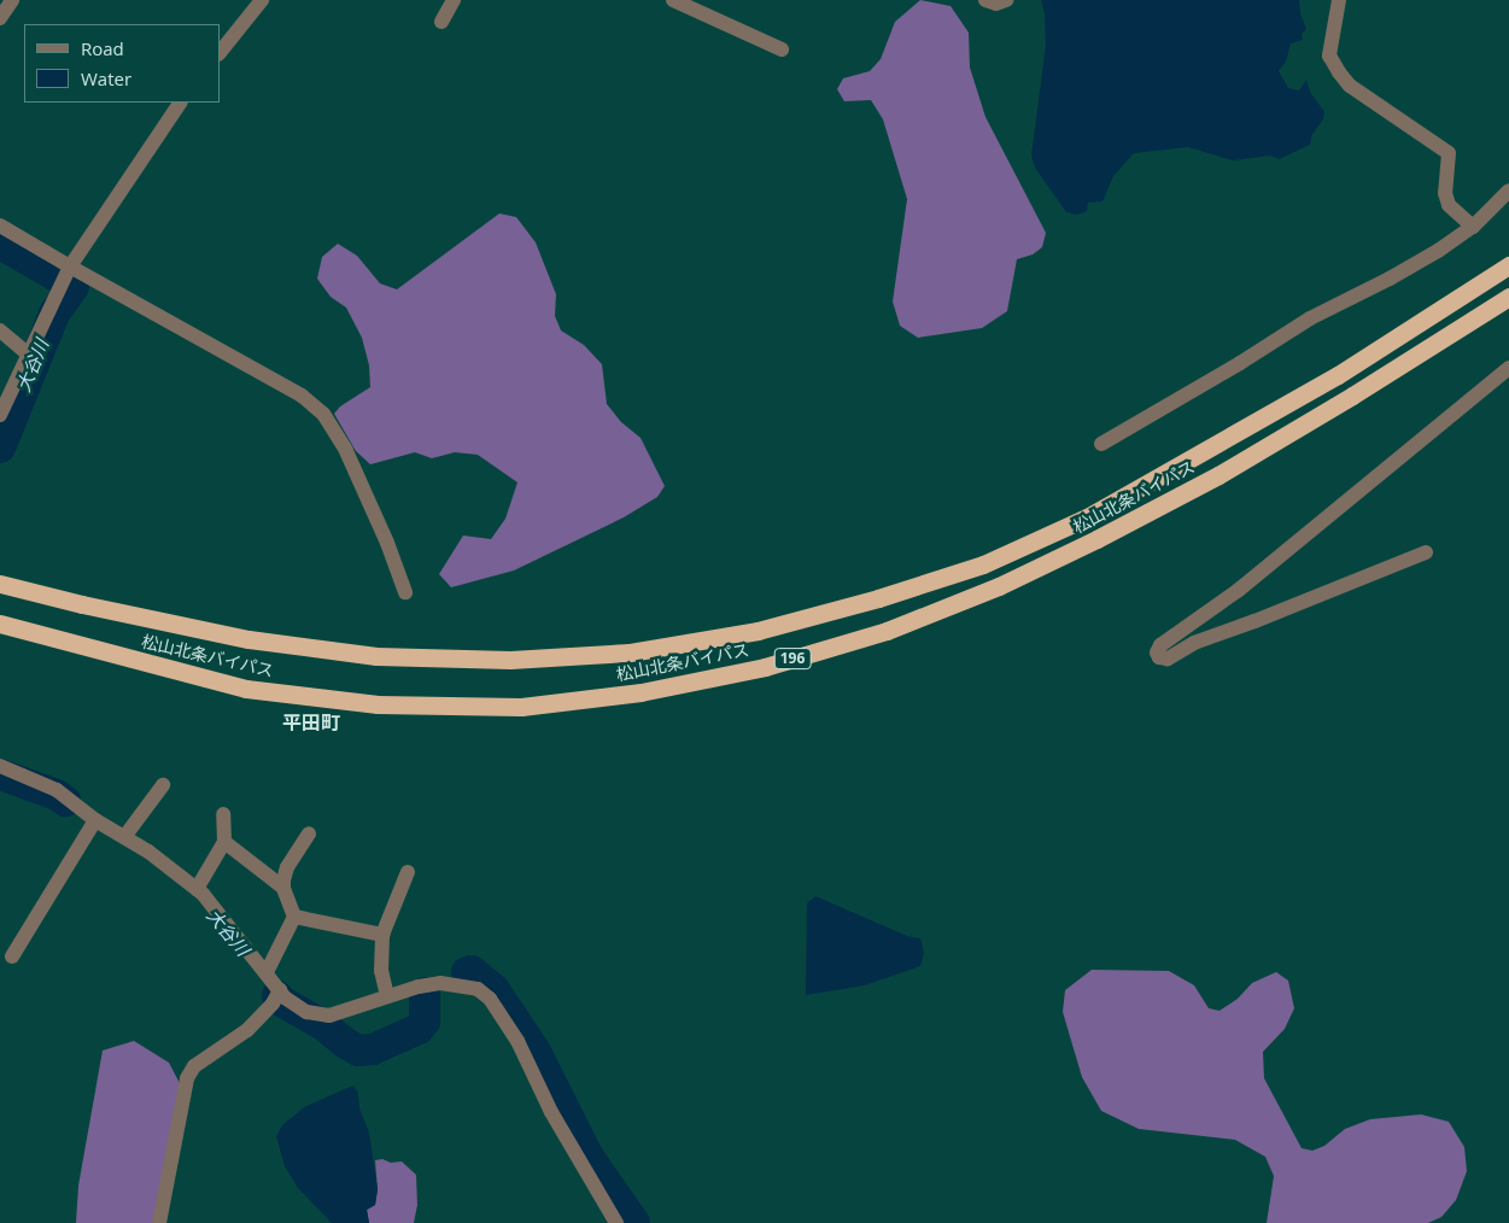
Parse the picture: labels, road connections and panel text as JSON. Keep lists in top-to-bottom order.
{
  "streets": {
    "highway": ["松山北条バイパス", "196"]
  },
  "districts": ["平田町"],
  "water": ["大谷川"],
  "legend": ["Road", "Water"]
}
